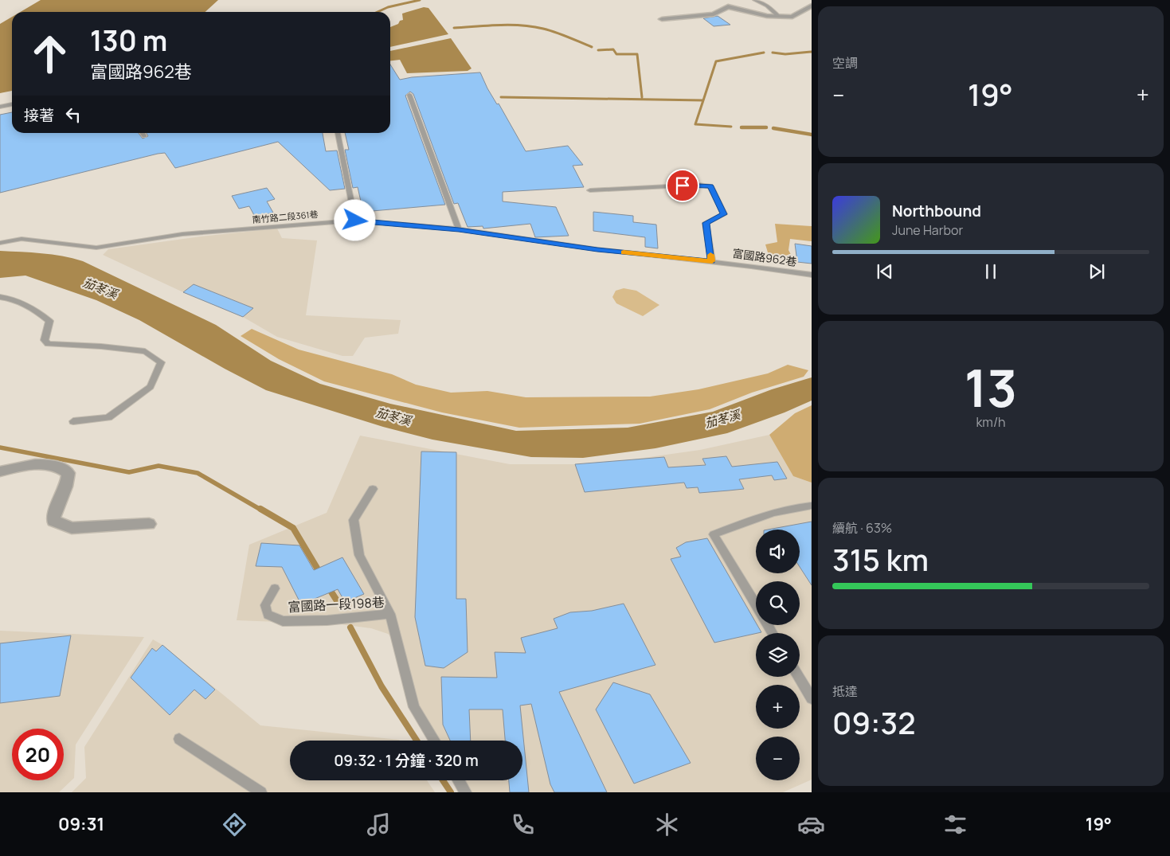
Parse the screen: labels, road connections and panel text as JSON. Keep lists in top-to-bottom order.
{
  "streets": {
    "lane": ["南竹路二段361巷", "富國路962巷", "富國路一段198巷"]
  },
  "crossings": [
    ["南竹路二段361巷", "富國路962巷"]
  ],
  "water": ["茄苳溪"],
  "page": {
    "tile": [
      "空調",
      ["13", "km/h"],
      ["續航 · 63%", "315 km"],
      ["抵達", "09:32"]
    ],
    "turn": ["130 m", "富國路962巷"],
    "heat": ["−", "19°", "+"],
    "then": "接著",
    "song": ["Northbound", "June Harbor"],
    "map_buttons": ["+", "−"],
    "limit": "20",
    "trip": "09:32 · 1 分鐘 · 320 m",
    "tabs": ["09:31", "19°"]
  }
}
